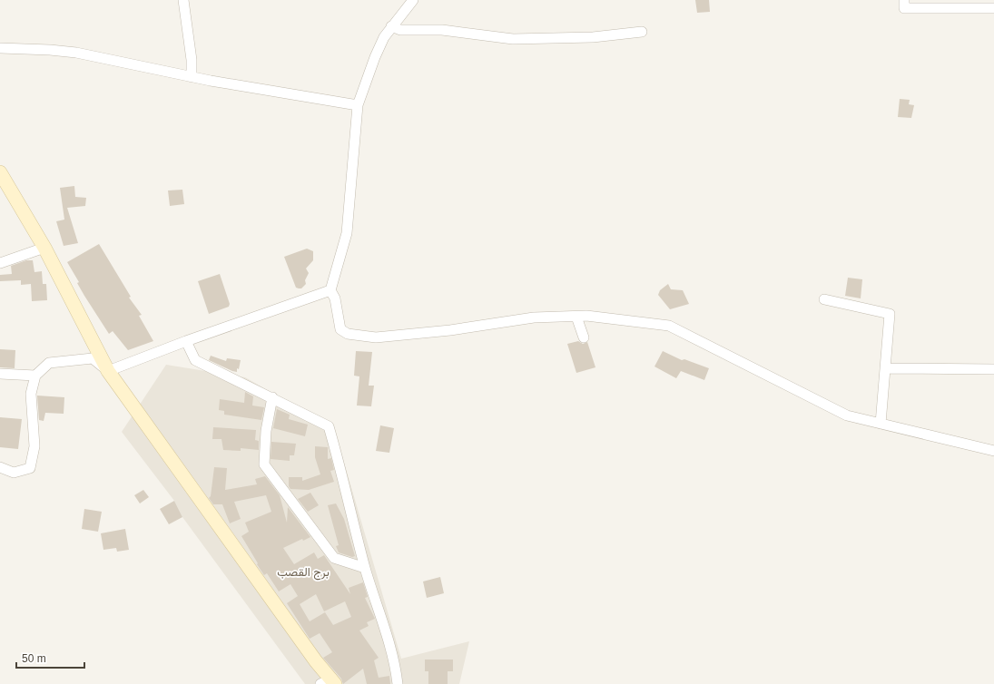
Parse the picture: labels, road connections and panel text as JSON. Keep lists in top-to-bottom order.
{
  "districts": ["برج القصب"],
  "scale_bar": "50 m"
}
